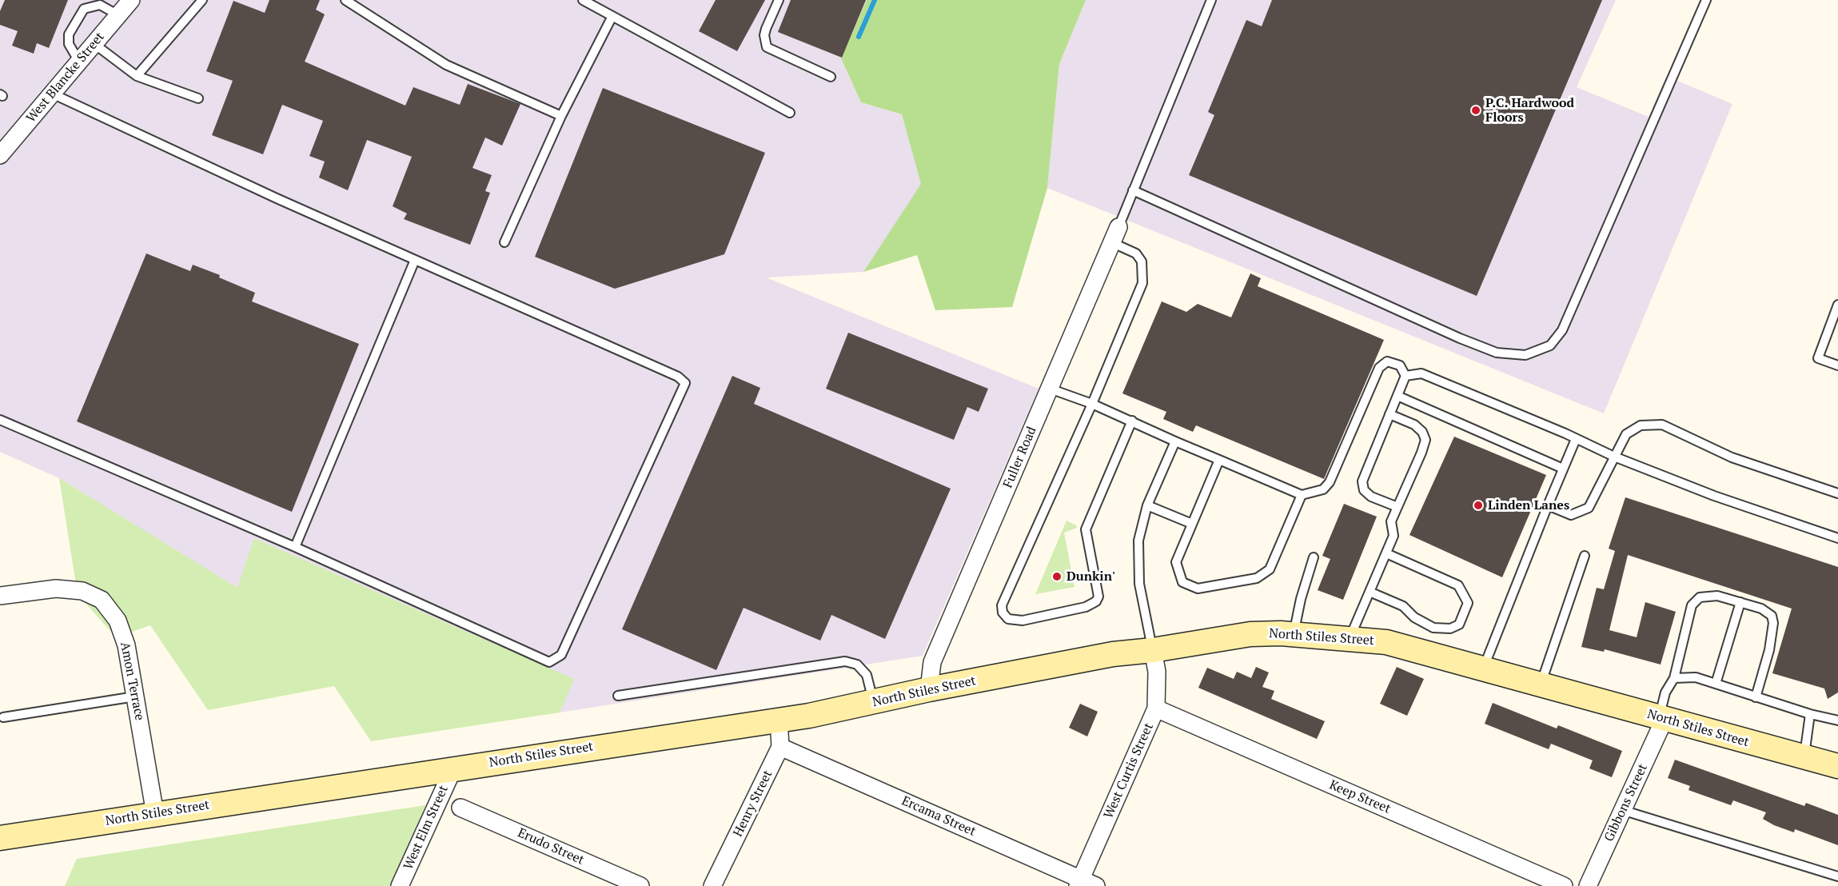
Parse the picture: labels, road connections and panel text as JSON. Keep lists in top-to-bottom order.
{
  "streets": {
    "main road": ["North Stiles Street"],
    "street": [
      "West Blancke Street",
      "Fuller Road",
      "Amon Terrace",
      "West Curtis Street",
      "Keep Street",
      "Gibbons Street",
      "Henry Street",
      "Ercama Street",
      "West Elm Street",
      "Erudo Street"
    ]
  },
  "crossings": [
    ["Fuller Road", "North Stiles Street"],
    ["North Stiles Street", "Amon Terrace"],
    ["North Stiles Street", "West Curtis Street"],
    ["North Stiles Street", "Gibbons Street"],
    ["North Stiles Street", "Henry Street"],
    ["North Stiles Street", "West Elm Street"],
    ["West Curtis Street", "Keep Street"],
    ["West Curtis Street", "Ercama Street"],
    ["Henry Street", "Ercama Street"]
  ],
  "places": ["P.C. Hardwood Floors", "Linden Lanes", "Dunkin'"]
}
